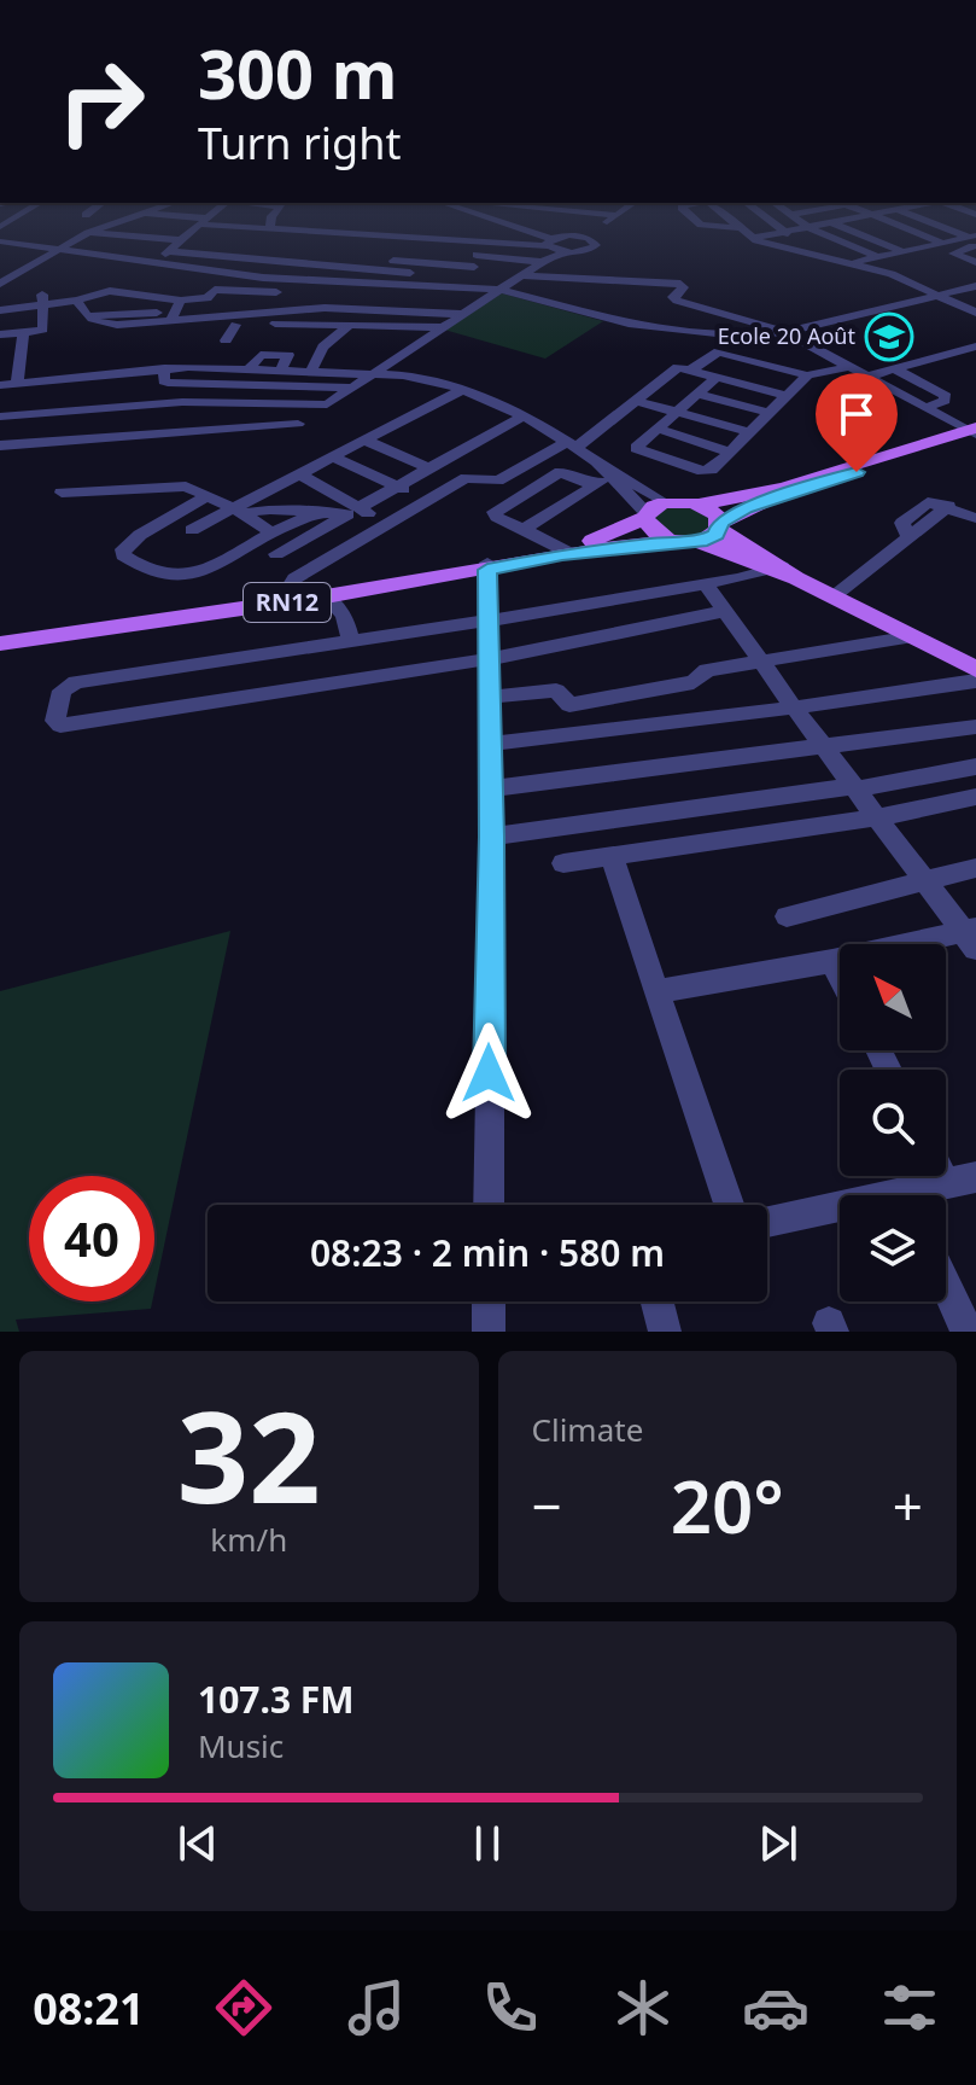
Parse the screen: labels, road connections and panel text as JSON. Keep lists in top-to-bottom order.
{
  "streets": {
    "main road": ["RN12"]
  },
  "places": {
    "school or university": ["Ecole 20 Août"]
  },
  "north": "top left",
  "page": {
    "turn": ["300 m", "Turn right"],
    "limit": "40",
    "trip": "08:23 · 2 min · 580 m",
    "tile": [
      ["32", "km/h"],
      "Climate"
    ],
    "heat": ["−", "20°", "+"],
    "song": ["107.3 FM", "Music"],
    "tabs": "08:21"
  }
}
